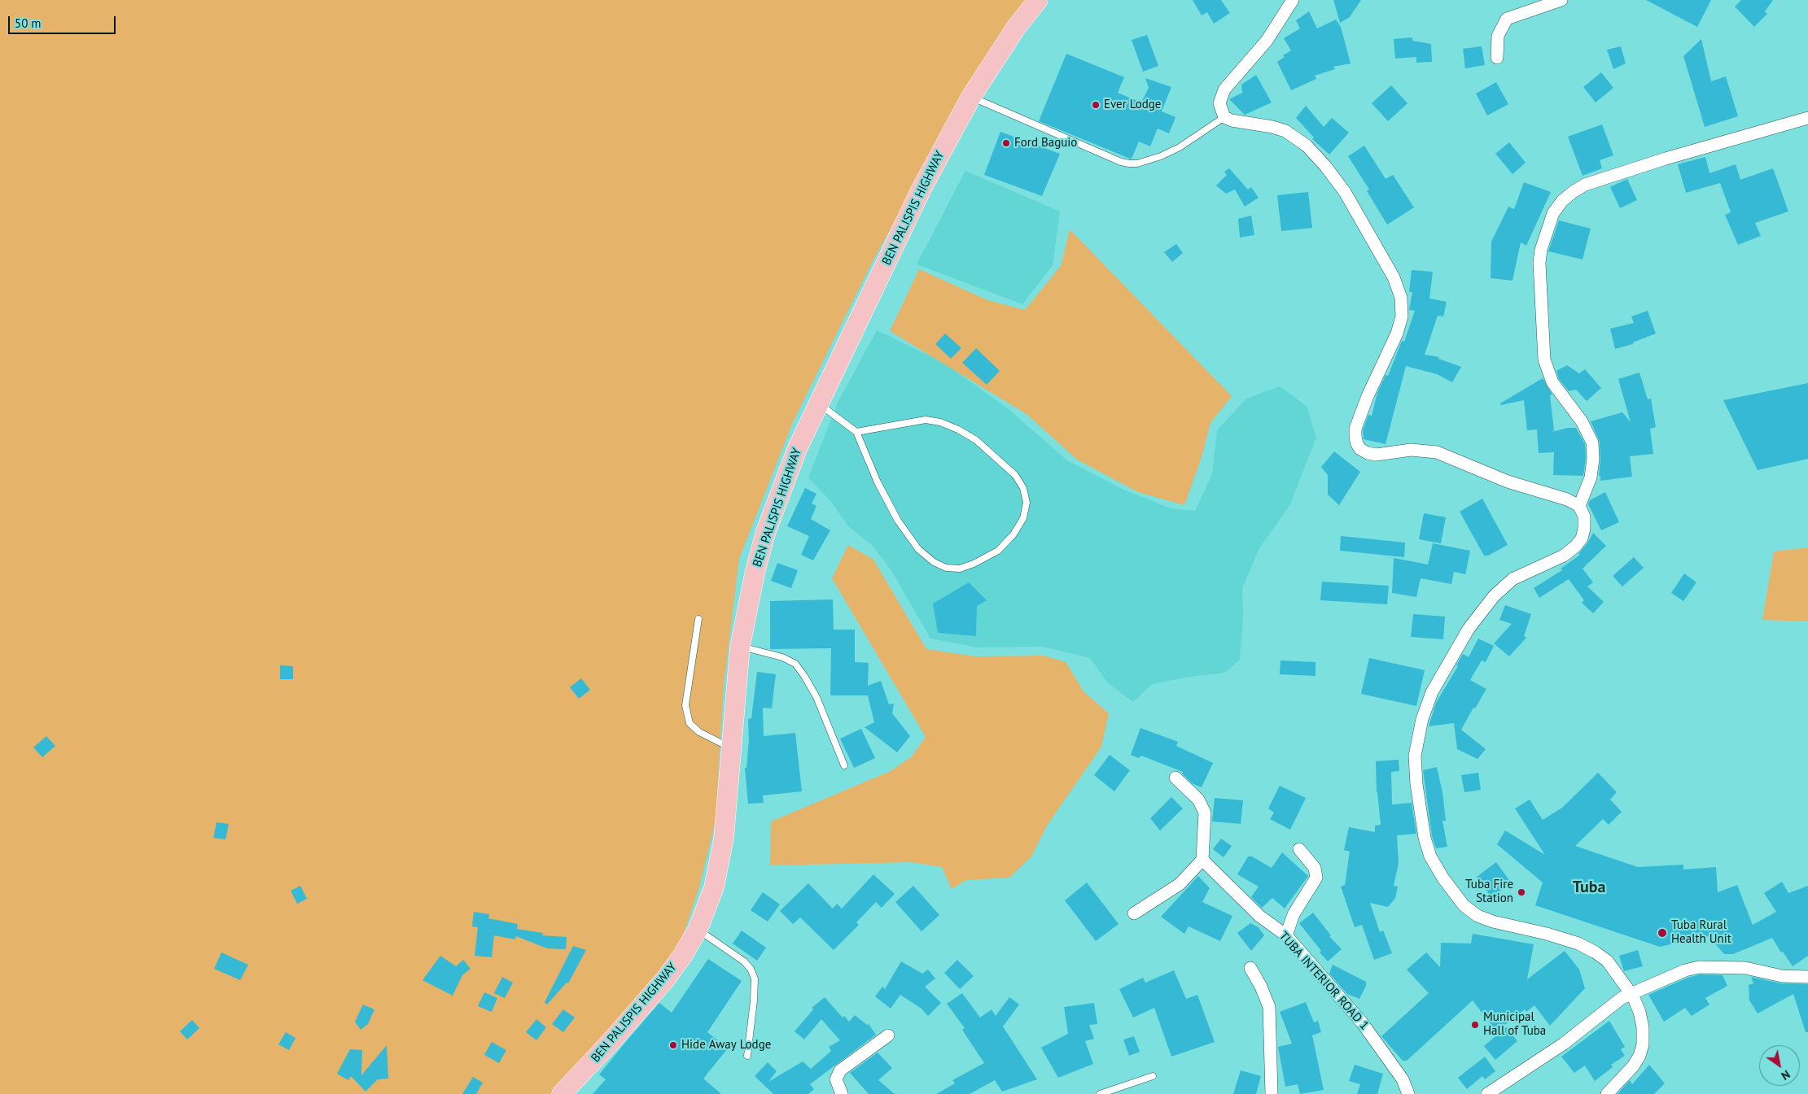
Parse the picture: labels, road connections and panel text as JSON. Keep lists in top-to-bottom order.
{
  "streets": {
    "main road": ["BEN PALISPIS HIGHWAY"],
    "street": ["TUBA INTERIOR ROAD 1"]
  },
  "districts": ["Tuba"],
  "places": [
    "Ever Lodge",
    "Ford Baguio",
    "Tuba Fire Station",
    "Tuba Rural Health Unit",
    "Municipal Hall of Tuba",
    "Hide Away Lodge"
  ],
  "scale_bar": "50 m",
  "north": "bottom right"
}
